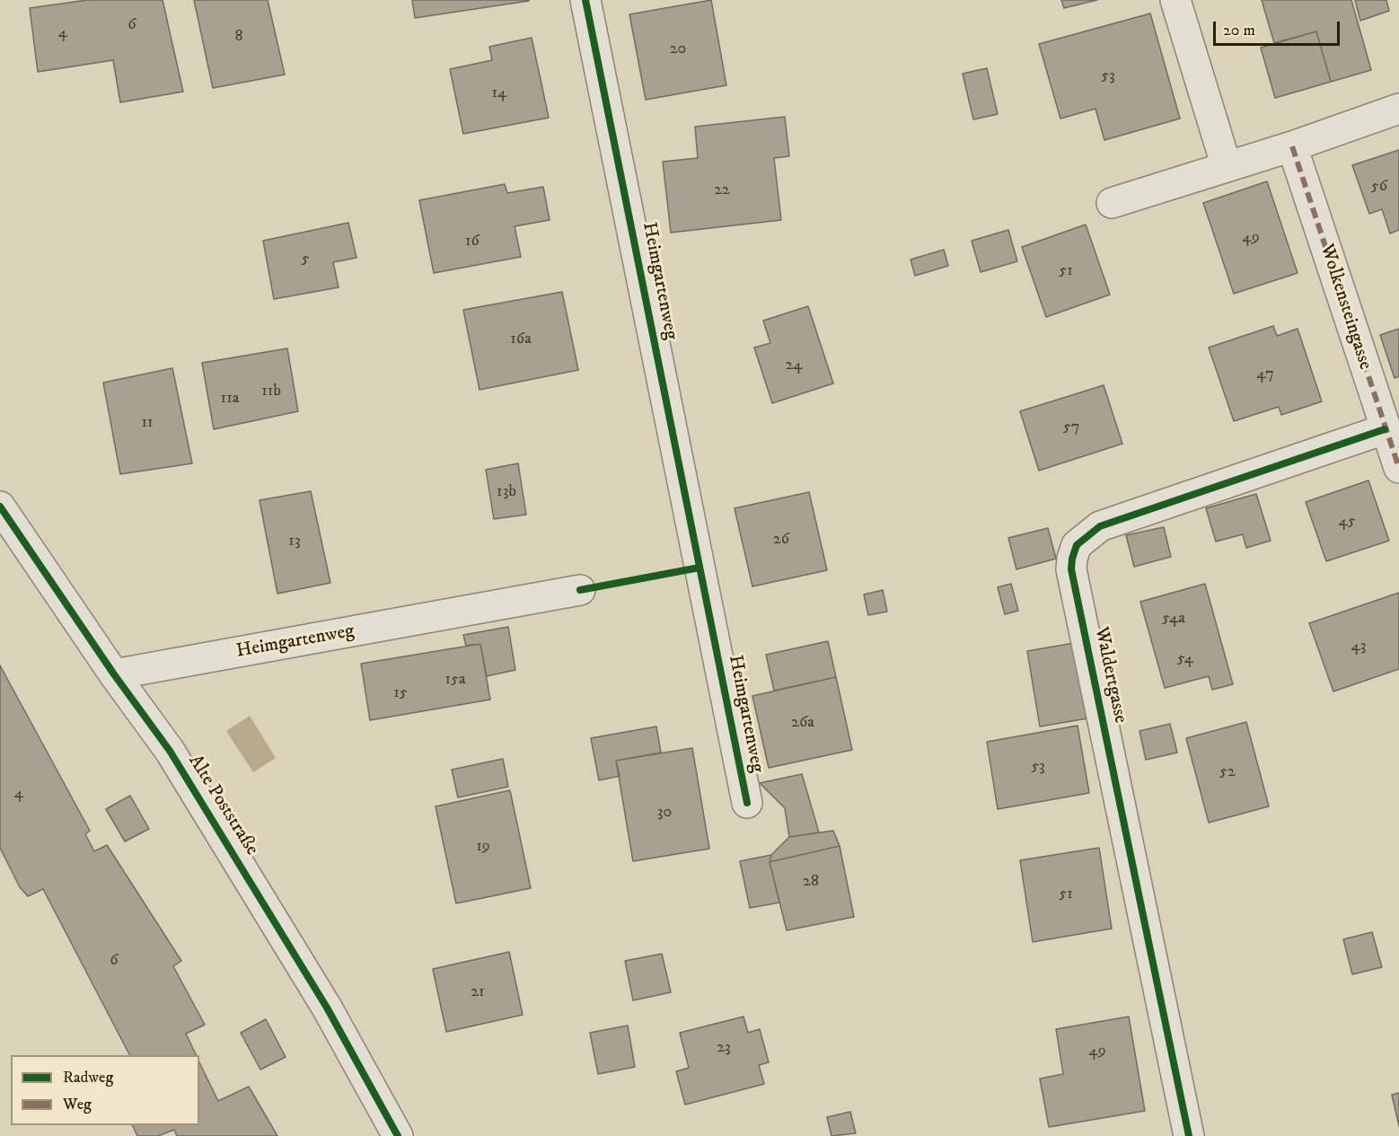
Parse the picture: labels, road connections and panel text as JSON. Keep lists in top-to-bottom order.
{
  "streets": {
    "street": [
      "Heimgartenweg",
      "Wolkensteingasse",
      "Waldertgasse",
      "Alte Poststraße"
    ]
  },
  "crossings": [
    ["Heimgartenweg", "Alte Poststraße"],
    ["Wolkensteingasse", "Waldertgasse"]
  ],
  "house_numbers": [
    "6",
    "4",
    "8",
    "20",
    "53",
    "14",
    "56",
    "22",
    "49",
    "16",
    "5",
    "51",
    "16a",
    "24",
    "47",
    "11b",
    "11a",
    "11",
    "57",
    "13b",
    "45",
    "26",
    "13",
    "54a",
    "43",
    "54",
    "15a",
    "15",
    "26a",
    "53",
    "52",
    "4",
    "30",
    "19",
    "28",
    "51",
    "6",
    "21",
    "23",
    "49"
  ],
  "legend": ["Radweg", "Weg"],
  "scale_bar": "20 m"
}
